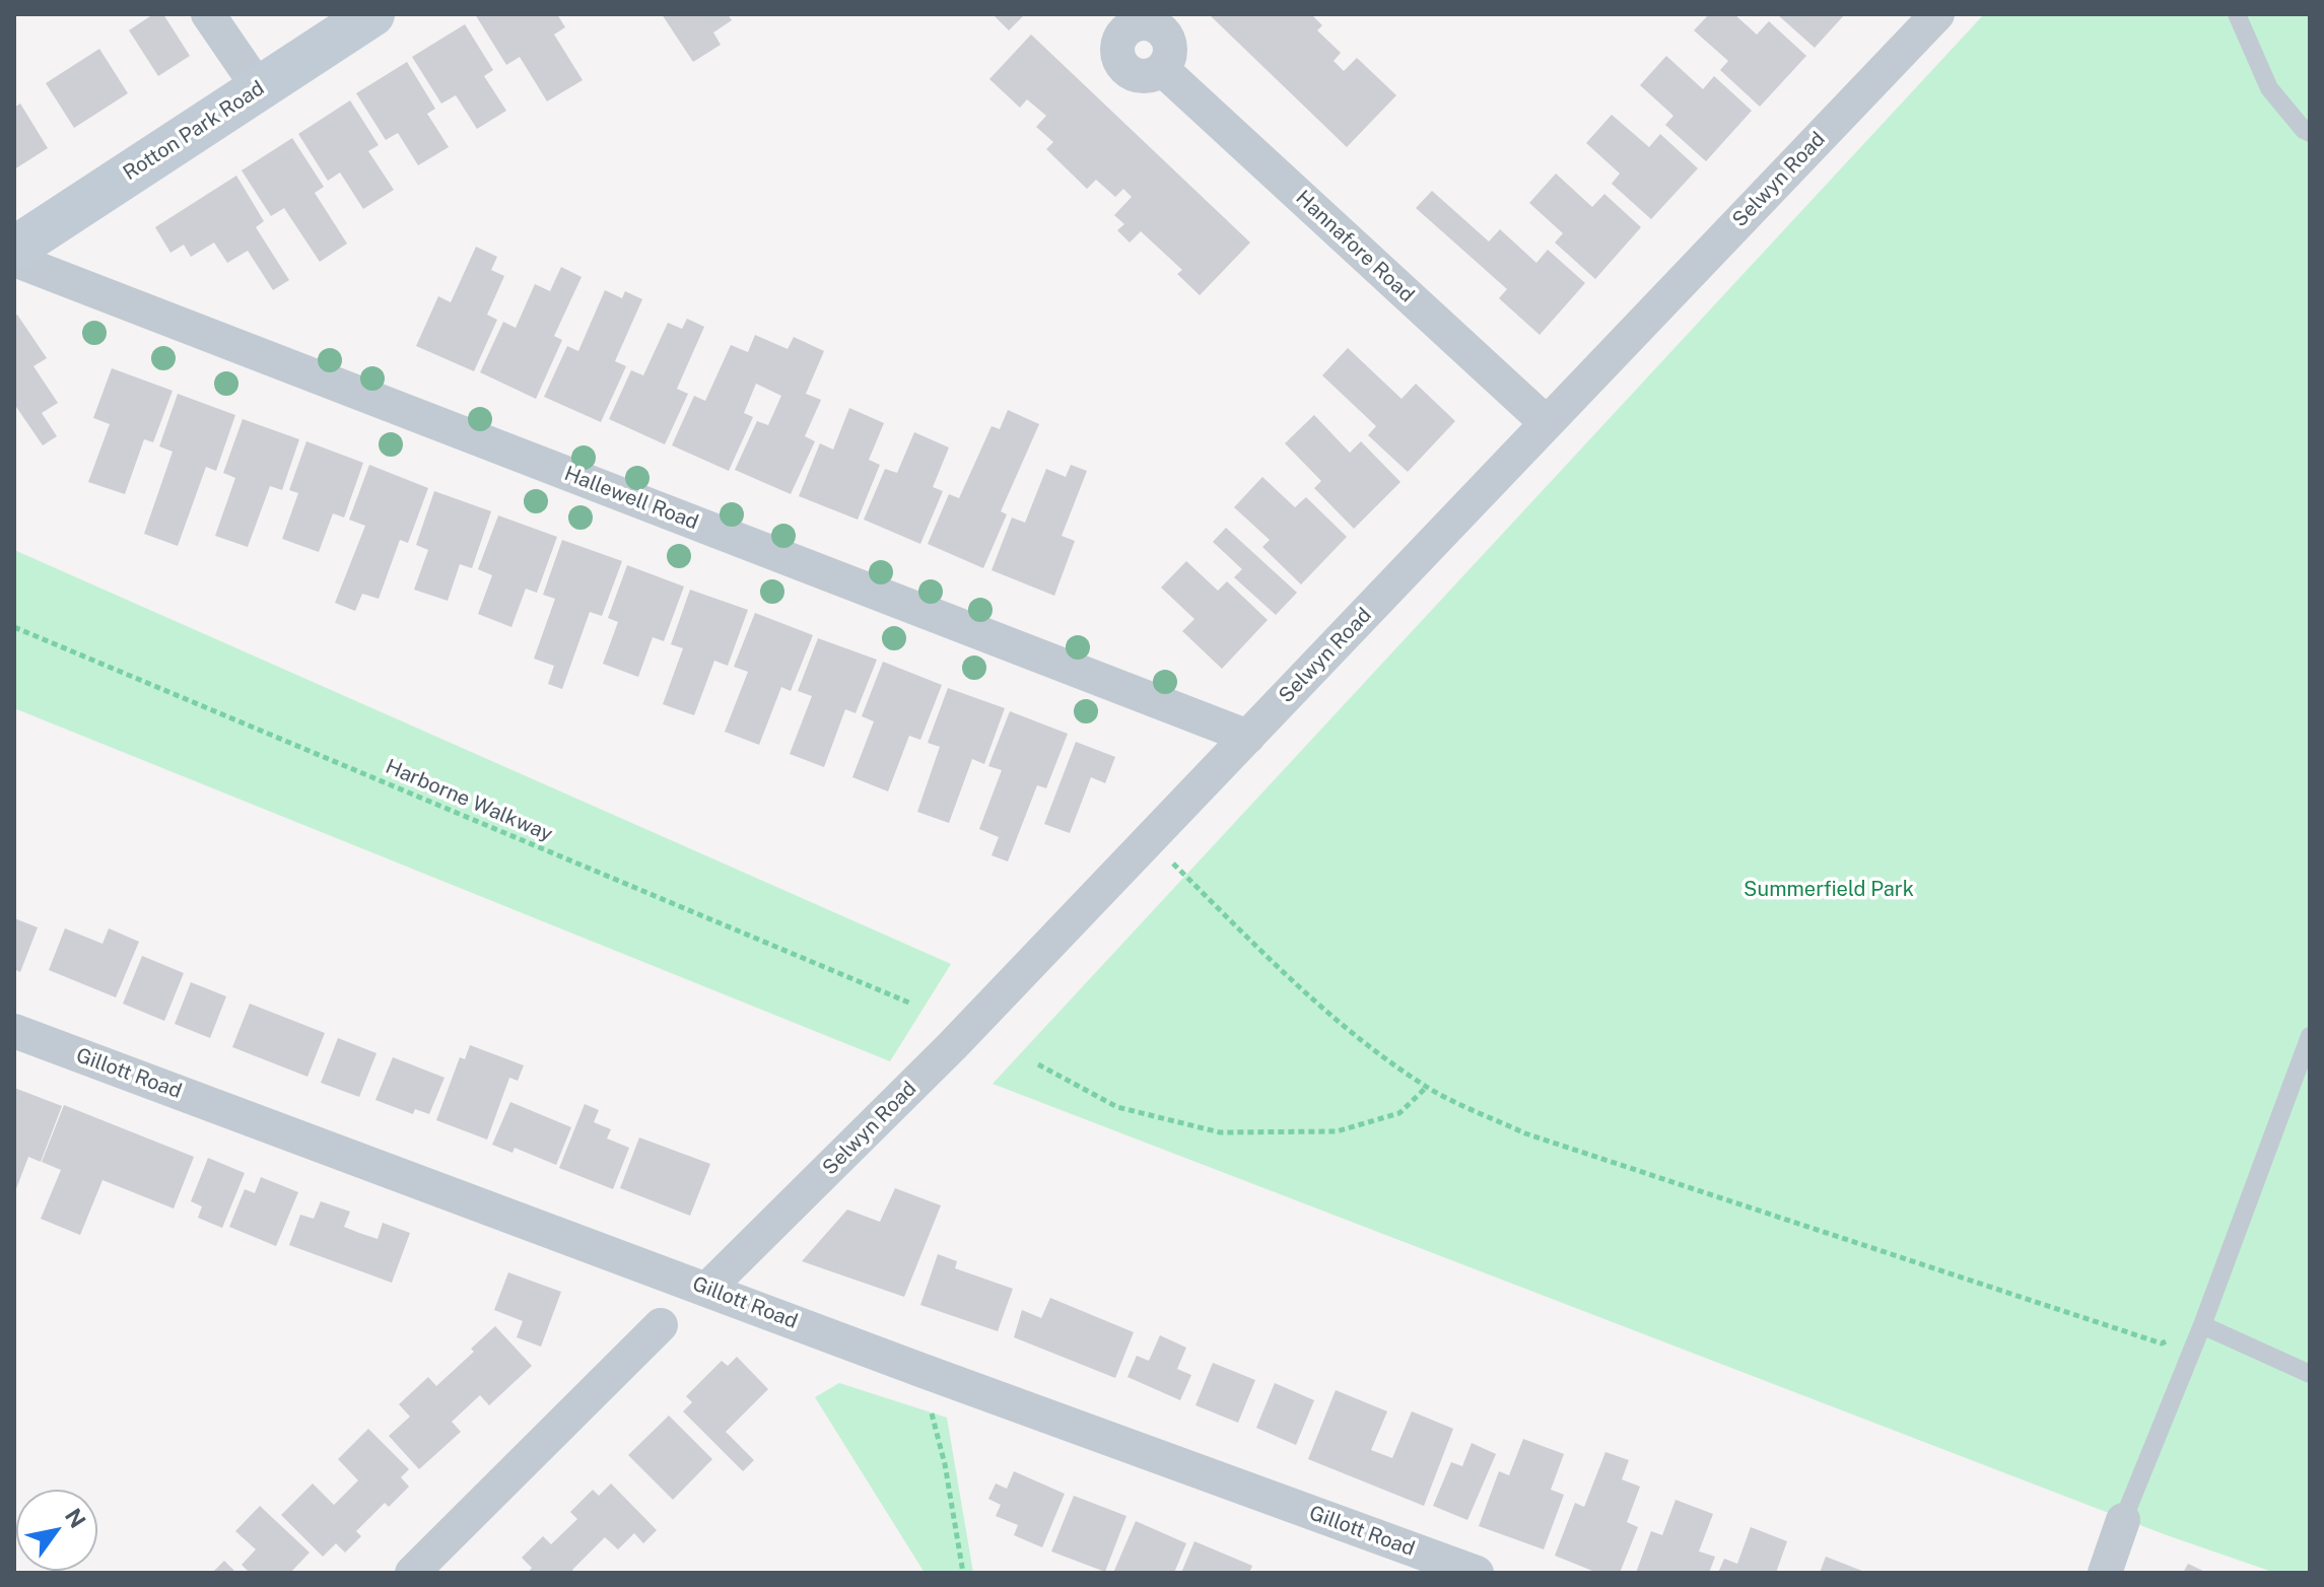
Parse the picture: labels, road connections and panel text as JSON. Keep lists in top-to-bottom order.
{
  "streets": {
    "main road": ["Rotton Park Road"],
    "street": [
      "Selwyn Road",
      "Hannafore Road",
      "Hallewell Road",
      "Gillott Road"
    ],
    "path": ["Harborne Walkway"]
  },
  "crossings": [
    ["Selwyn Road", "Hannafore Road"],
    ["Selwyn Road", "Hallewell Road"],
    ["Selwyn Road", "Gillott Road"]
  ],
  "parks": ["Summerfield Park"],
  "north": "top right"
}
